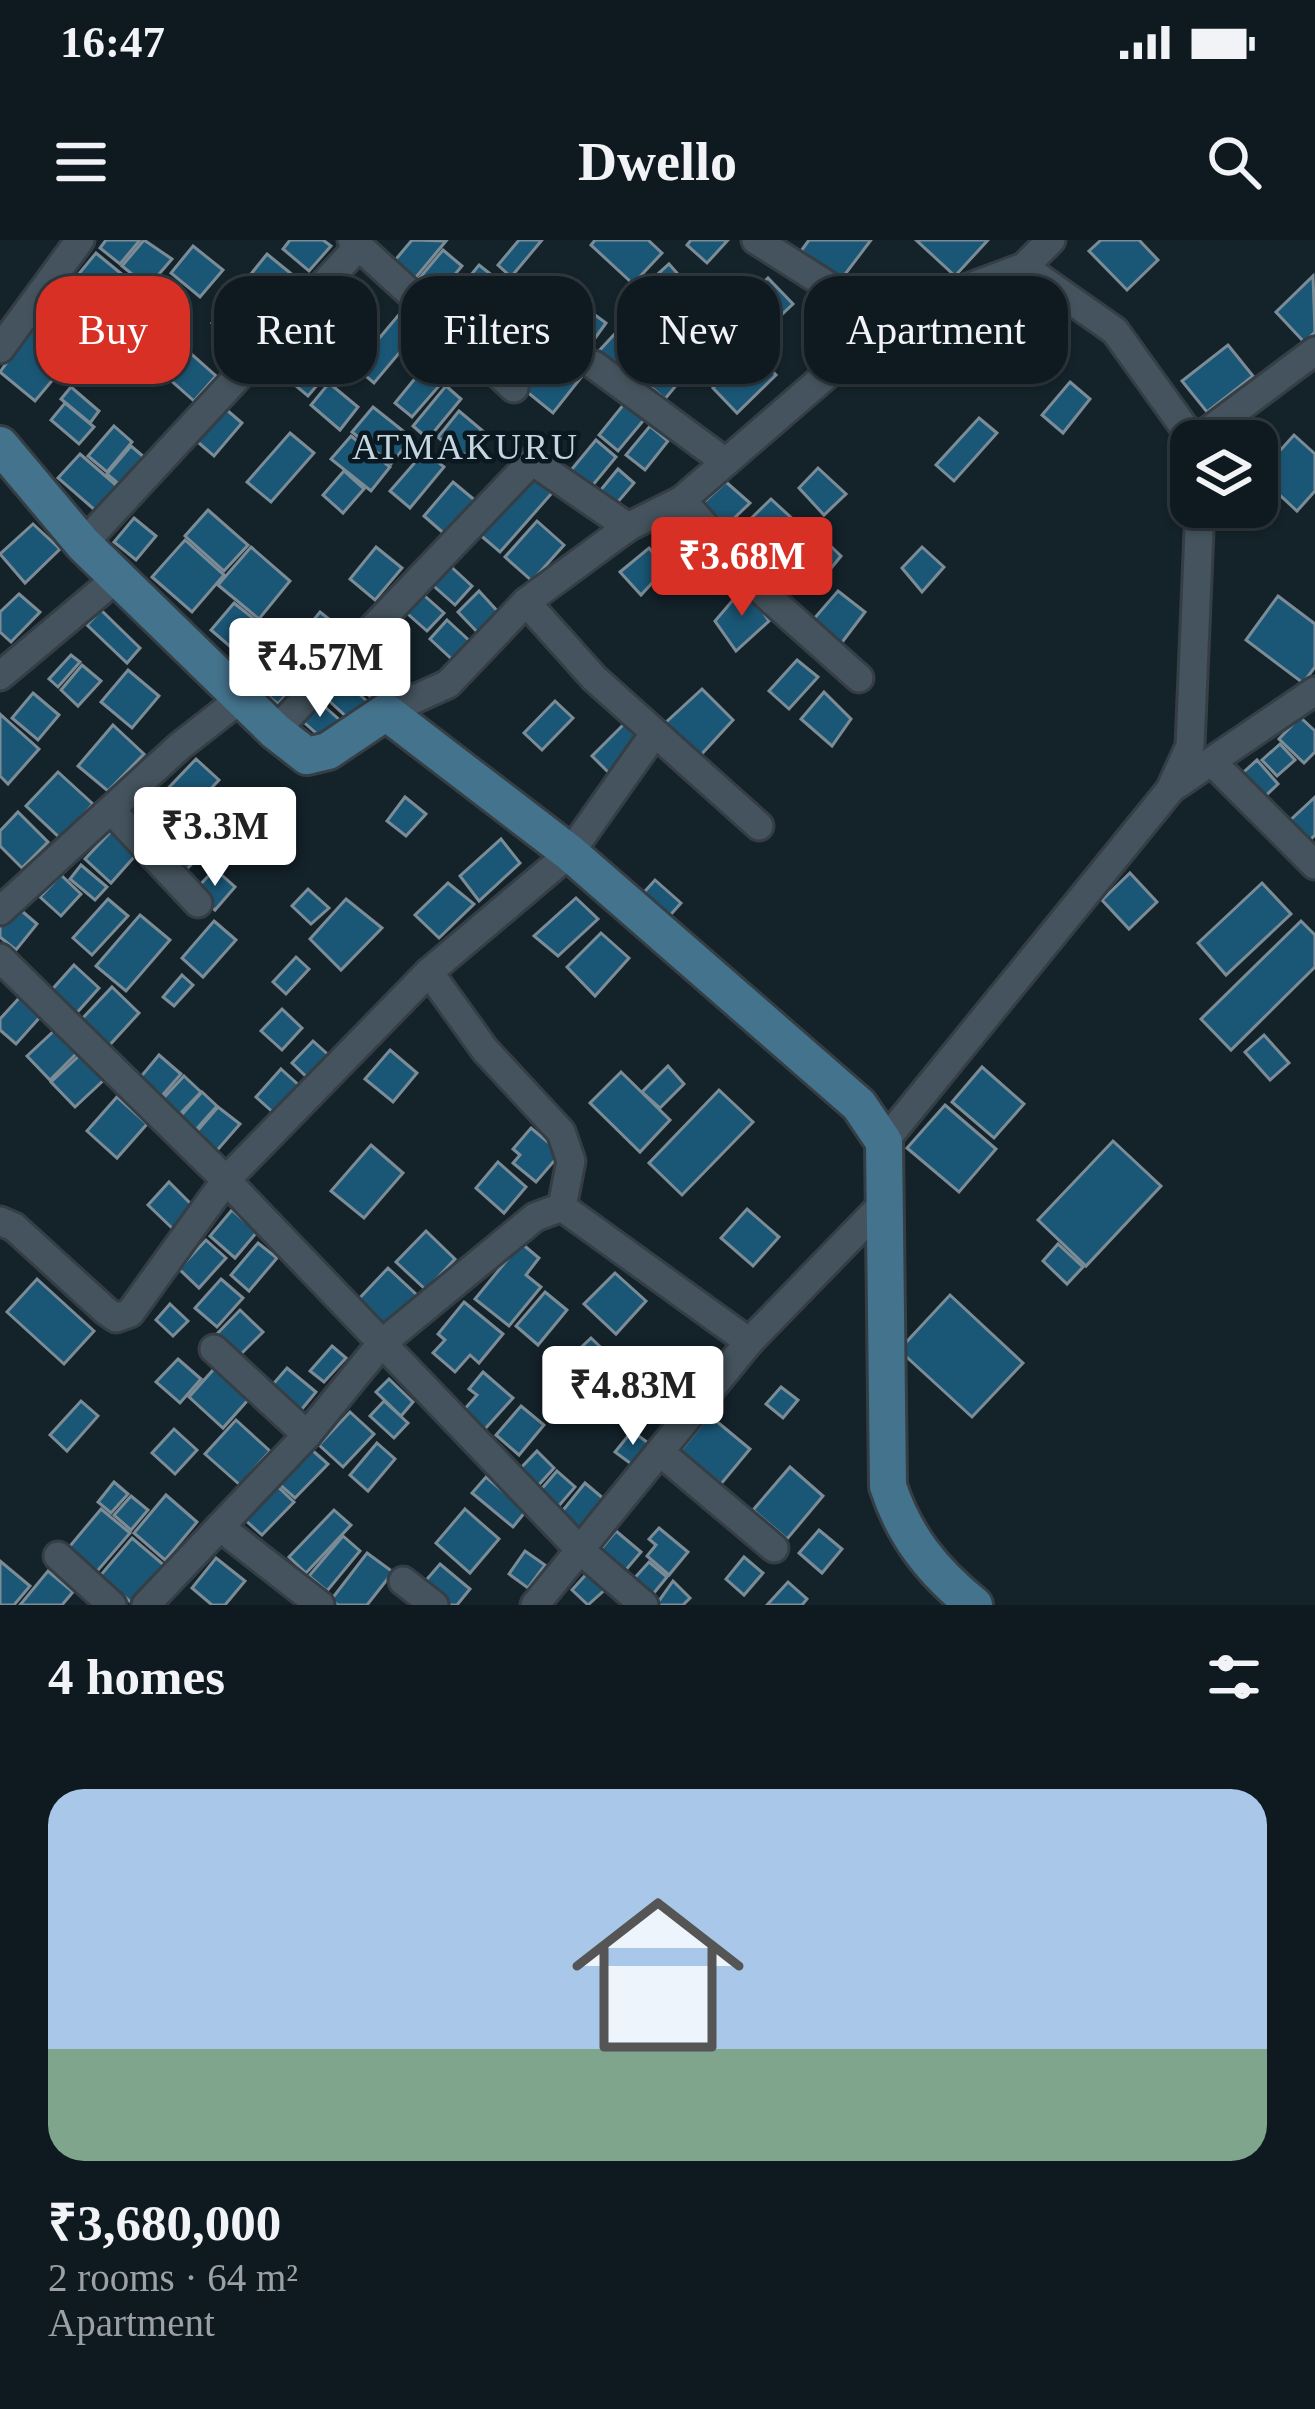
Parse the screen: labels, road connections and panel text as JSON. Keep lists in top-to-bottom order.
{
  "districts": ["ATMAKURU"],
  "page": {
    "status": "16:47",
    "header": "Dwello",
    "chip": [
      "Buy",
      "Rent",
      "Filters",
      "New",
      "Apartment"
    ],
    "price": [
      "₹3.68M",
      "₹4.57M",
      "₹3.3M",
      "₹4.83M"
    ],
    "heading": "4 homes",
    "list": [
      {
        "name": "₹3,680,000",
        "note": "2 rooms · 64 m² · Apartment"
      }
    ]
  }
}
